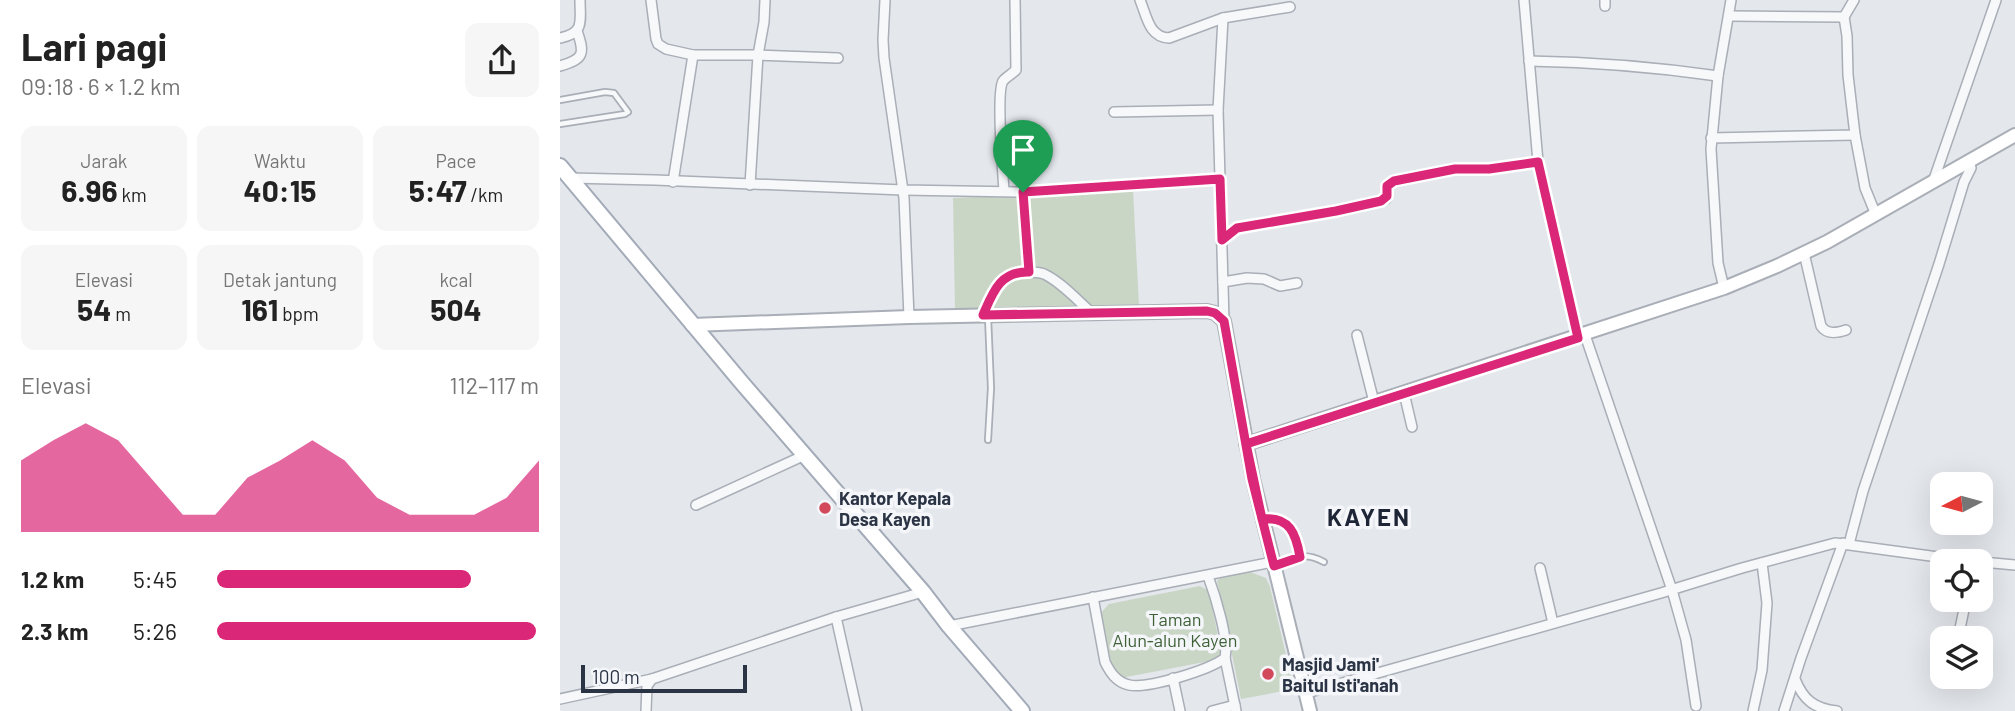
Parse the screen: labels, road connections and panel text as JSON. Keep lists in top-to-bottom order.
{
  "districts": ["KAYEN"],
  "parks": ["Taman Alun-alun Kayen"],
  "places": ["Kantor Kepala Desa Kayen", "Masjid Jami' Baitul Isti'anah"],
  "scale_bar": "100 m",
  "north": "left",
  "page": {
    "heading": ["Lari pagi", "09:18 · 6 × 1.2 km"],
    "stats": [
      ["Jarak", "6.96 km"],
      ["Waktu", "40:15"],
      ["Pace", "5:47 /km"],
      ["Elevasi", "54 m"],
      ["Detak jantung", "161 bpm"],
      ["kcal", "504"]
    ],
    "chart": ["Elevasi", "112–117 m"],
    "list": [
      {
        "name": "1.2 km",
        "note": "5:45"
      },
      {
        "name": "2.3 km",
        "note": "5:26"
      }
    ],
    "scale": "100 m"
  }
}
